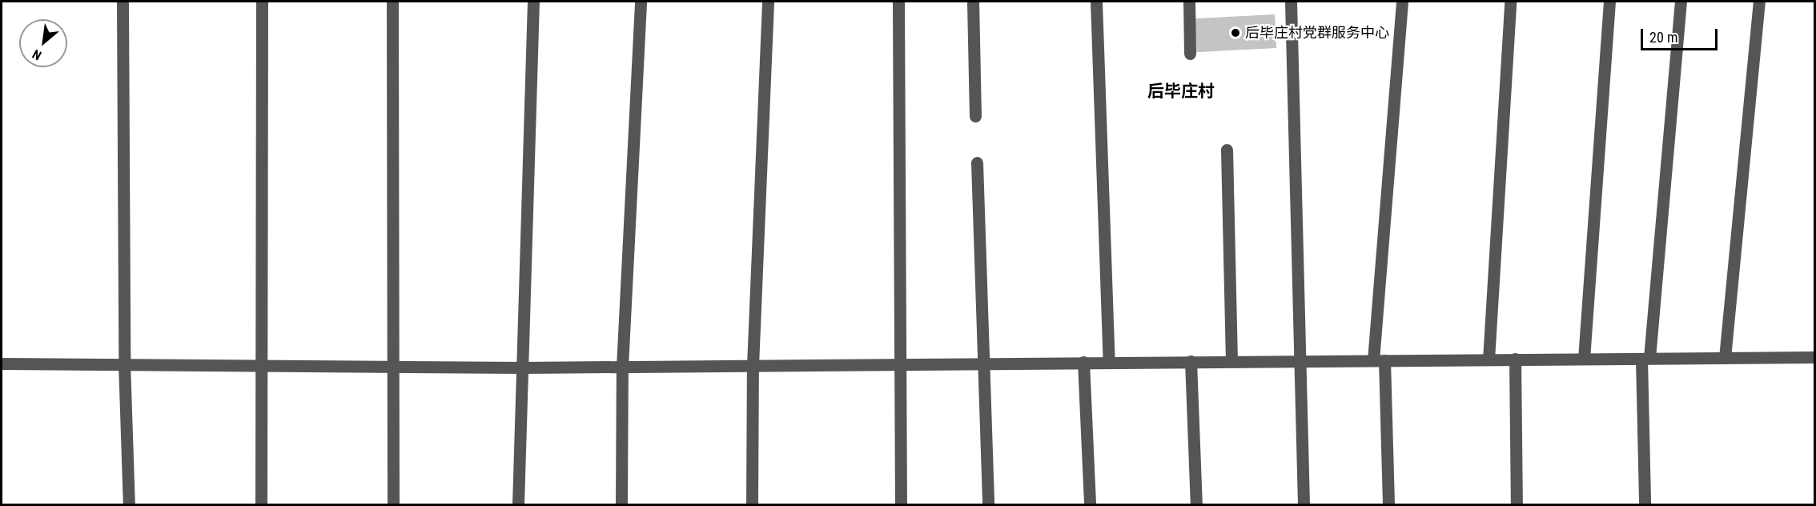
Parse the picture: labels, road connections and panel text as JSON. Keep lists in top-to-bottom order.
{
  "districts": ["后毕庄村"],
  "places": ["后毕庄村党群服务中心"],
  "scale_bar": "20 m",
  "north": "bottom left"
}
